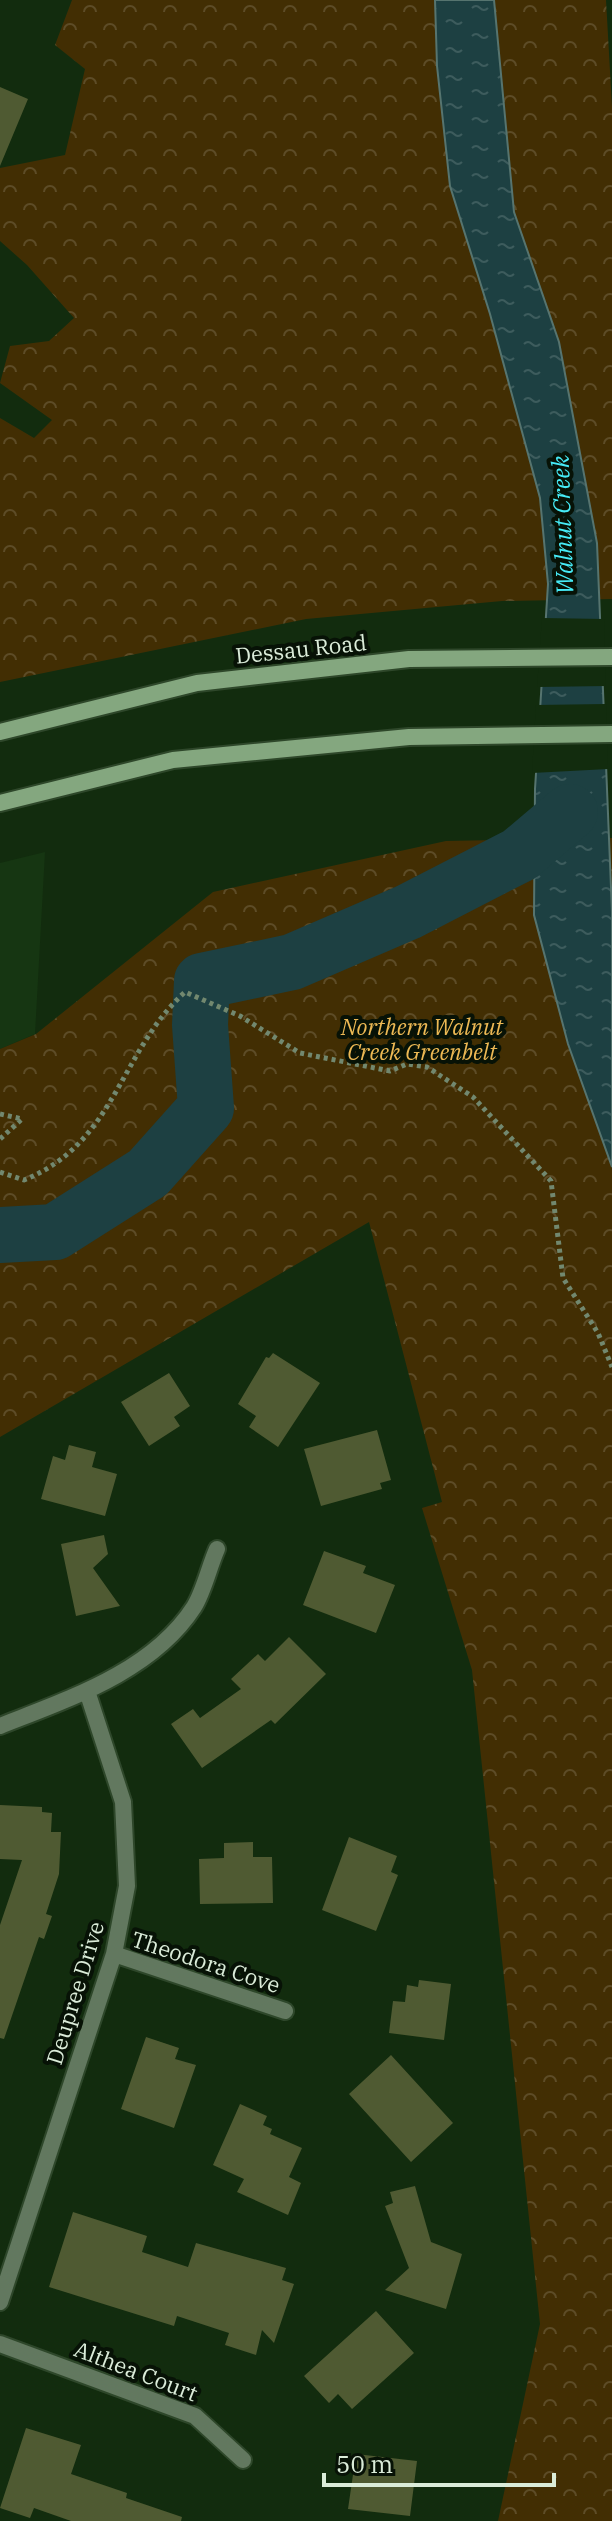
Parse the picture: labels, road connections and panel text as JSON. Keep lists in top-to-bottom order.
{
  "streets": {
    "main road": ["Dessau Road"],
    "street": ["Theodora Cove", "Deupree Drive", "Althea Court"]
  },
  "crossings": [
    ["Theodora Cove", "Deupree Drive"]
  ],
  "water": ["Walnut Creek"],
  "parks": ["Northern Walnut Creek Greenbelt"],
  "scale_bar": "50 m"
}
